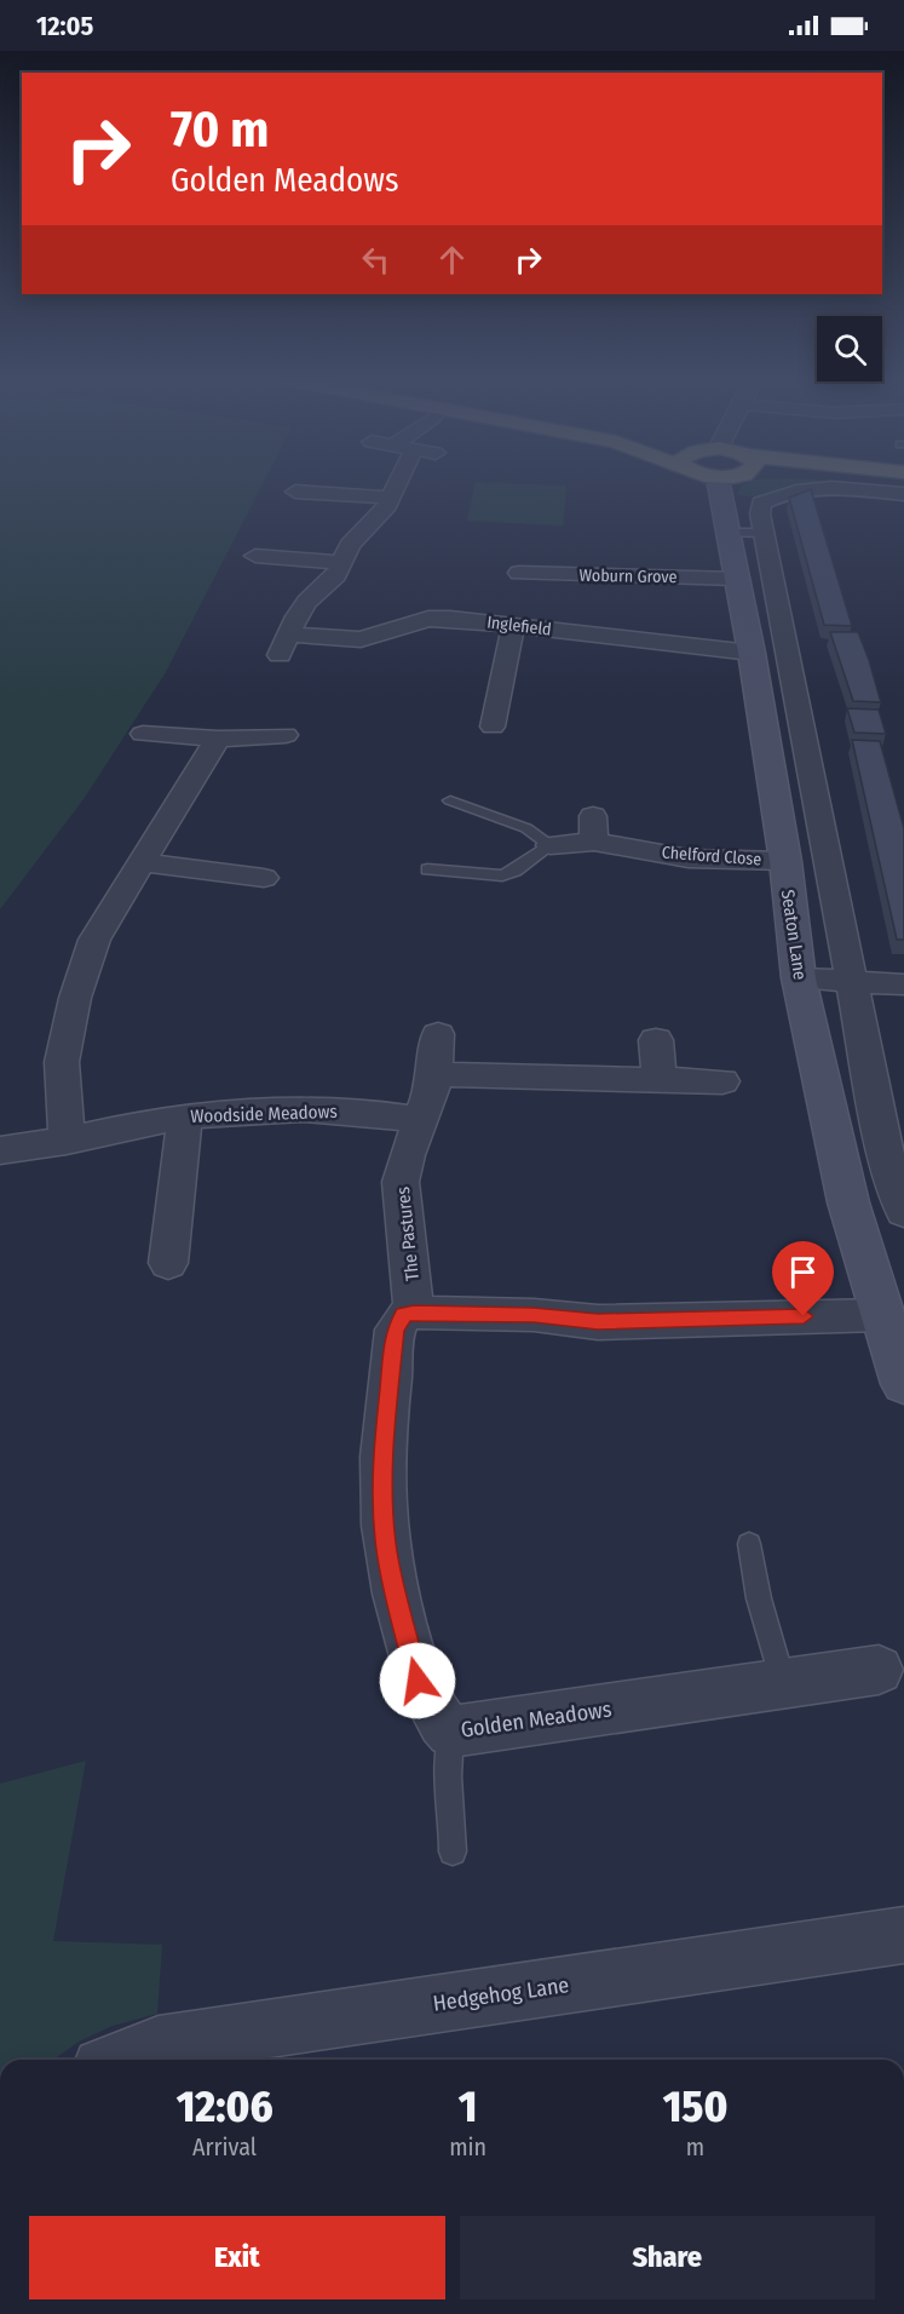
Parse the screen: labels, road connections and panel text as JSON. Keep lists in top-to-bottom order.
{
  "streets": {
    "main road": ["Seaton Lane"],
    "street": [
      "Woburn Grove",
      "Inglefield",
      "Chelford Close",
      "Woodside Meadows",
      "The Pastures",
      "Golden Meadows",
      "Hedgehog Lane"
    ]
  },
  "crossings": [
    ["Woburn Grove", "Seaton Lane"],
    ["Inglefield", "Seaton Lane"],
    ["Chelford Close", "Seaton Lane"],
    ["Woodside Meadows", "The Pastures"],
    ["The Pastures", "Golden Meadows"]
  ],
  "page": {
    "status": "12:05",
    "turn": ["70 m", "Golden Meadows"],
    "eta": [
      "12:06",
      "Arrival",
      "1",
      "min",
      "150",
      "m"
    ],
    "buttons": ["Exit", "Share"]
  }
}
